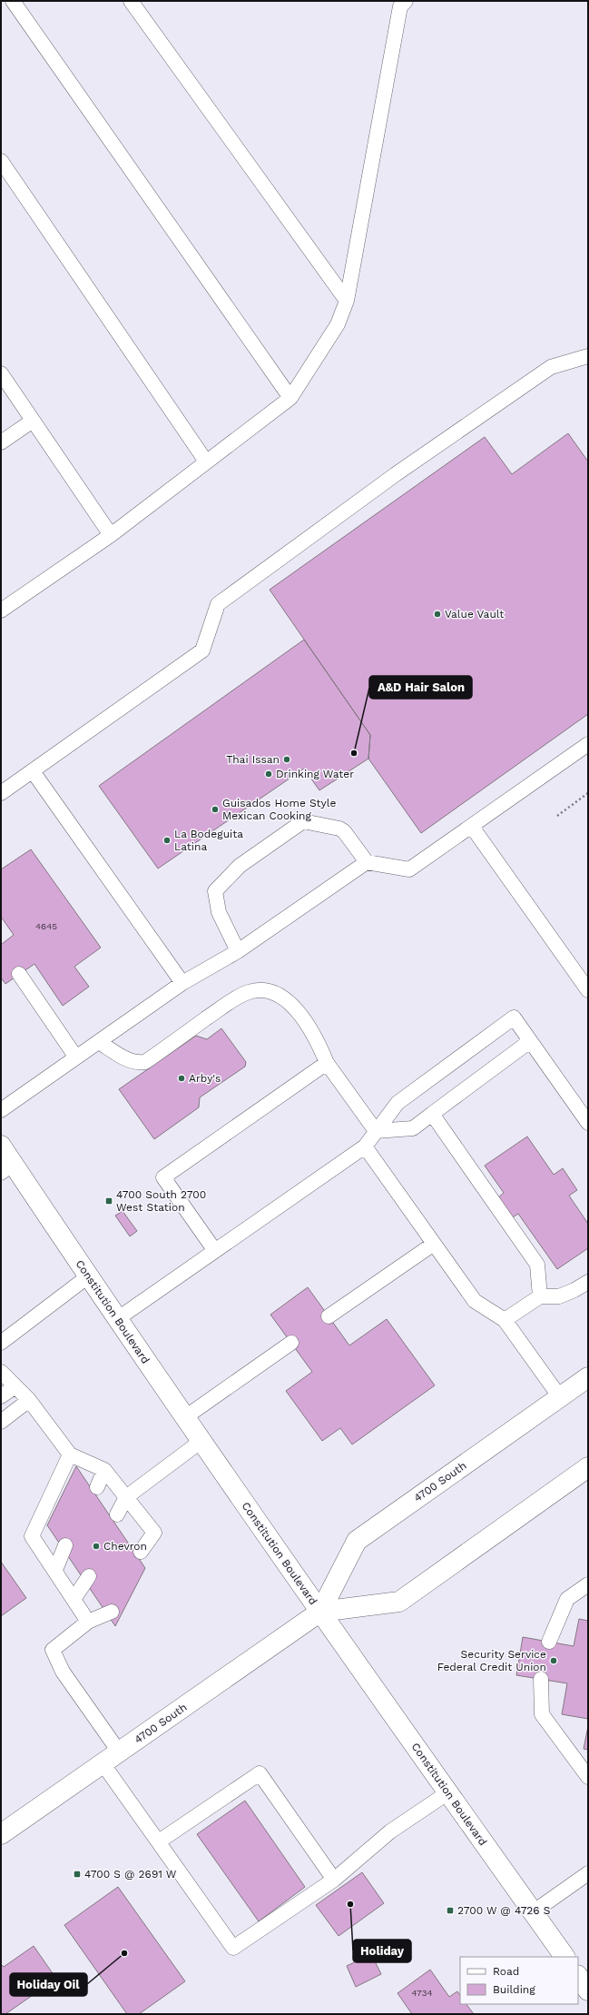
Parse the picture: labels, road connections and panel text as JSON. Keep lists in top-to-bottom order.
{
  "streets": {
    "main road": ["Constitution Boulevard", "4700 South"]
  },
  "crossings": [
    ["Constitution Boulevard", "4700 South"]
  ],
  "places": {
    "other": [
      "Value Vault",
      "A&D Hair Salon",
      "Thai Issan",
      "Drinking Water",
      "Guisados Home Style Mexican Cooking",
      "La Bodeguita Latina",
      "Arby's",
      "Chevron",
      "Security Service Federal Credit Union",
      "Holiday",
      "Holiday Oil"
    ],
    "transit": ["4700 South 2700 West Station", "4700 S @ 2691 W", "2700 W @ 4726 S"]
  },
  "house_numbers": ["4645", "4734"],
  "legend": ["Road", "Building"]
}
